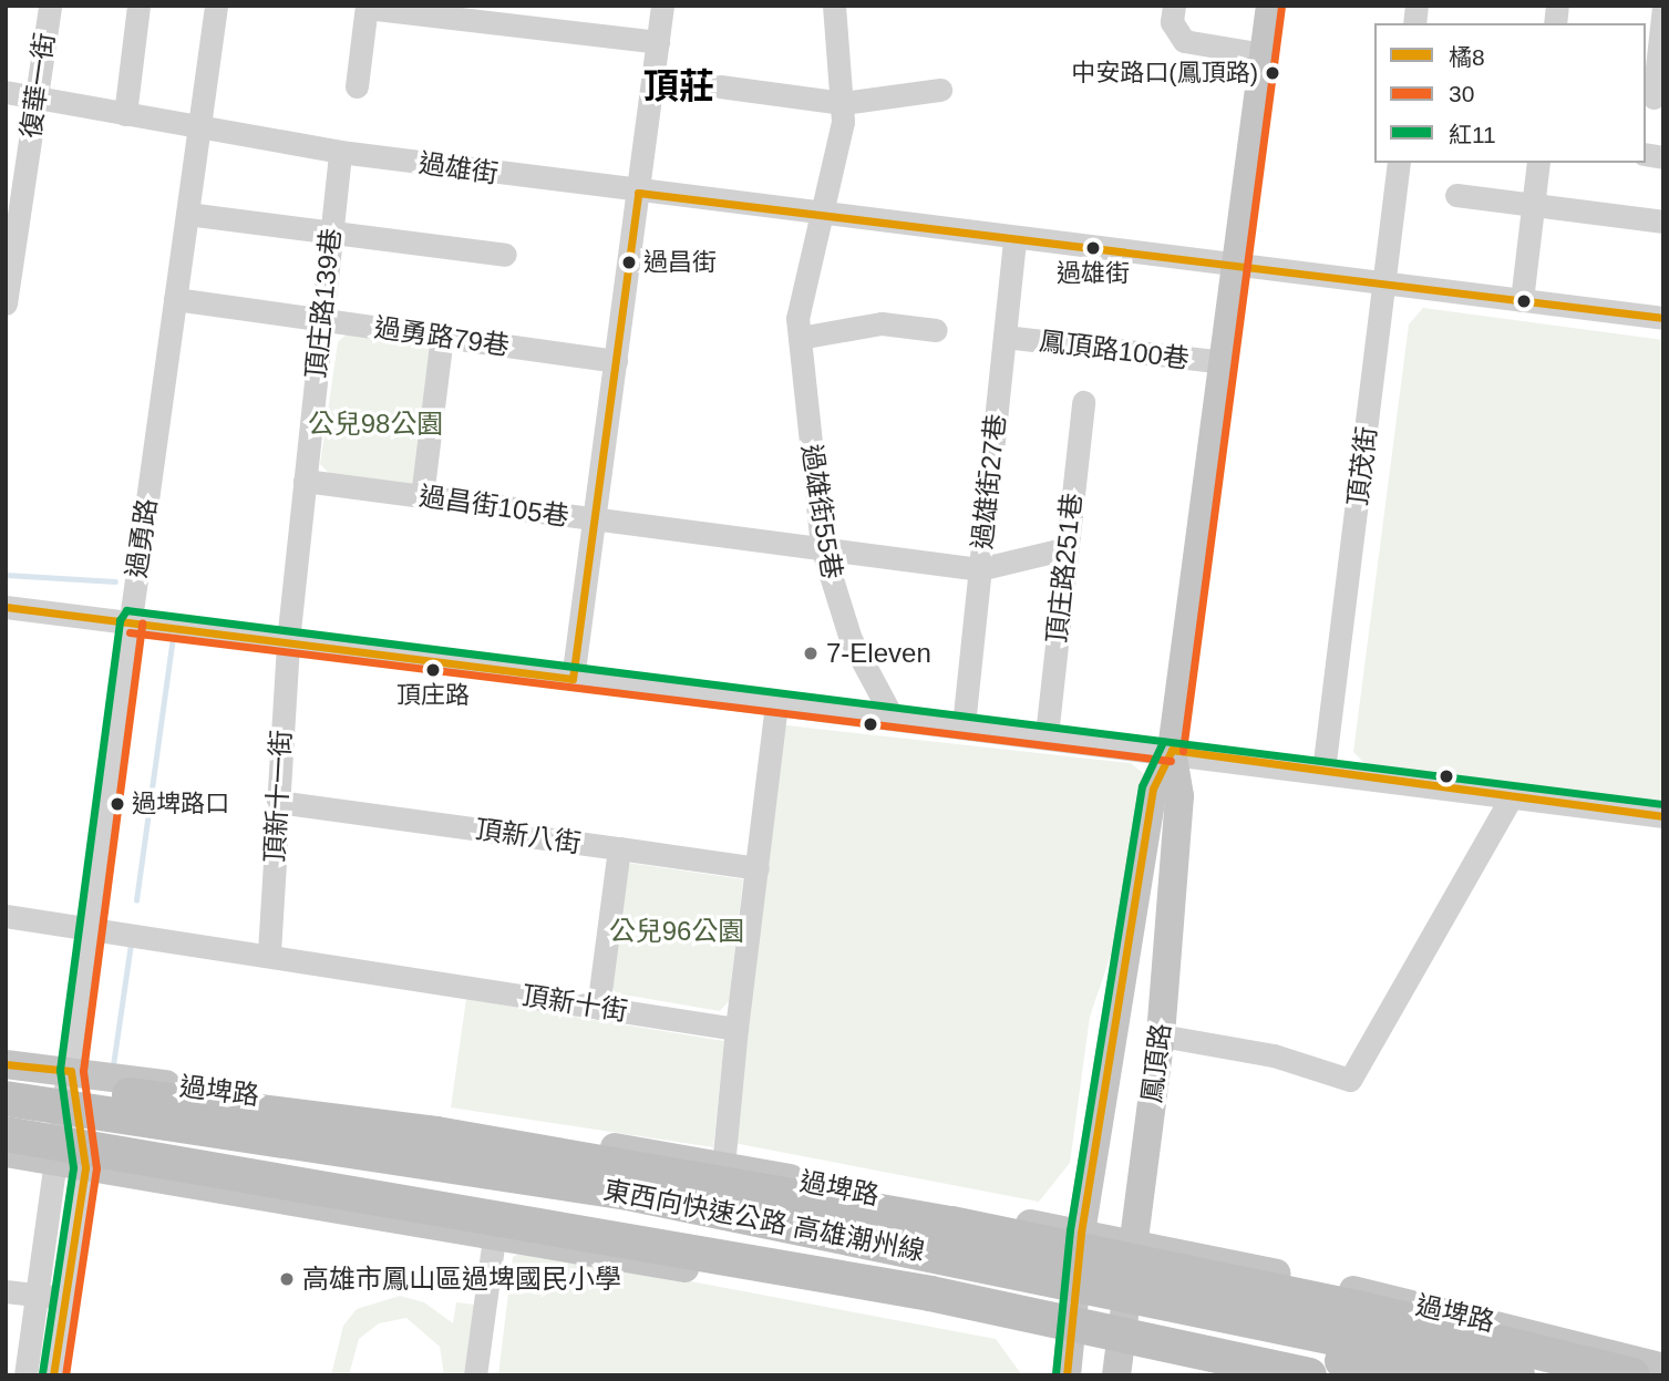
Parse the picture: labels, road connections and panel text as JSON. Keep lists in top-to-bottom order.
{
  "streets": {
    "highway": ["東西向快速公路 高雄潮州線"],
    "main road": ["鳳頂路", "過埤路"],
    "street": [
      "復華一街",
      "過雄街",
      "頂庄路139巷",
      "過勇路79巷",
      "鳳頂路100巷",
      "頂茂街",
      "過雄街27巷",
      "過昌街105巷",
      "過雄街55巷",
      "過勇路",
      "頂庄路251巷",
      "頂新十一街",
      "頂新八街",
      "頂新十街"
    ]
  },
  "crossings": [
    ["復華一街", "過雄街"],
    ["過雄街", "頂庄路139巷"],
    ["過雄街", "頂茂街"],
    ["過雄街", "過雄街27巷"],
    ["過雄街", "過雄街55巷"],
    ["過雄街", "過勇路"],
    ["過雄街", "鳳頂路"],
    ["頂庄路139巷", "過勇路79巷"],
    ["頂庄路139巷", "過昌街105巷"],
    ["頂庄路139巷", "頂新十一街"],
    ["過勇路79巷", "過勇路"],
    ["鳳頂路100巷", "過雄街27巷"],
    ["鳳頂路100巷", "鳳頂路"],
    ["過雄街27巷", "過昌街105巷"],
    ["過昌街105巷", "過雄街55巷"],
    ["過勇路", "頂新十街"],
    ["過勇路", "過埤路"],
    ["頂新十一街", "頂新八街"],
    ["頂新十一街", "頂新十街"],
    ["頂新八街", "頂新十街"],
    ["鳳頂路", "過埤路"]
  ],
  "districts": ["頂莊"],
  "parks": ["公兒98公園", "公兒96公園"],
  "places": [
    "中安路口(鳳頂路)",
    "過雄街",
    "過昌街",
    "7-Eleven",
    "頂庄路",
    "過埤路口",
    "高雄市鳳山區過埤國民小學"
  ],
  "lines": ["transit line 30", "transit line 橘8", "transit line 紅11"],
  "legend": ["橘8", "30", "紅11"]
}
